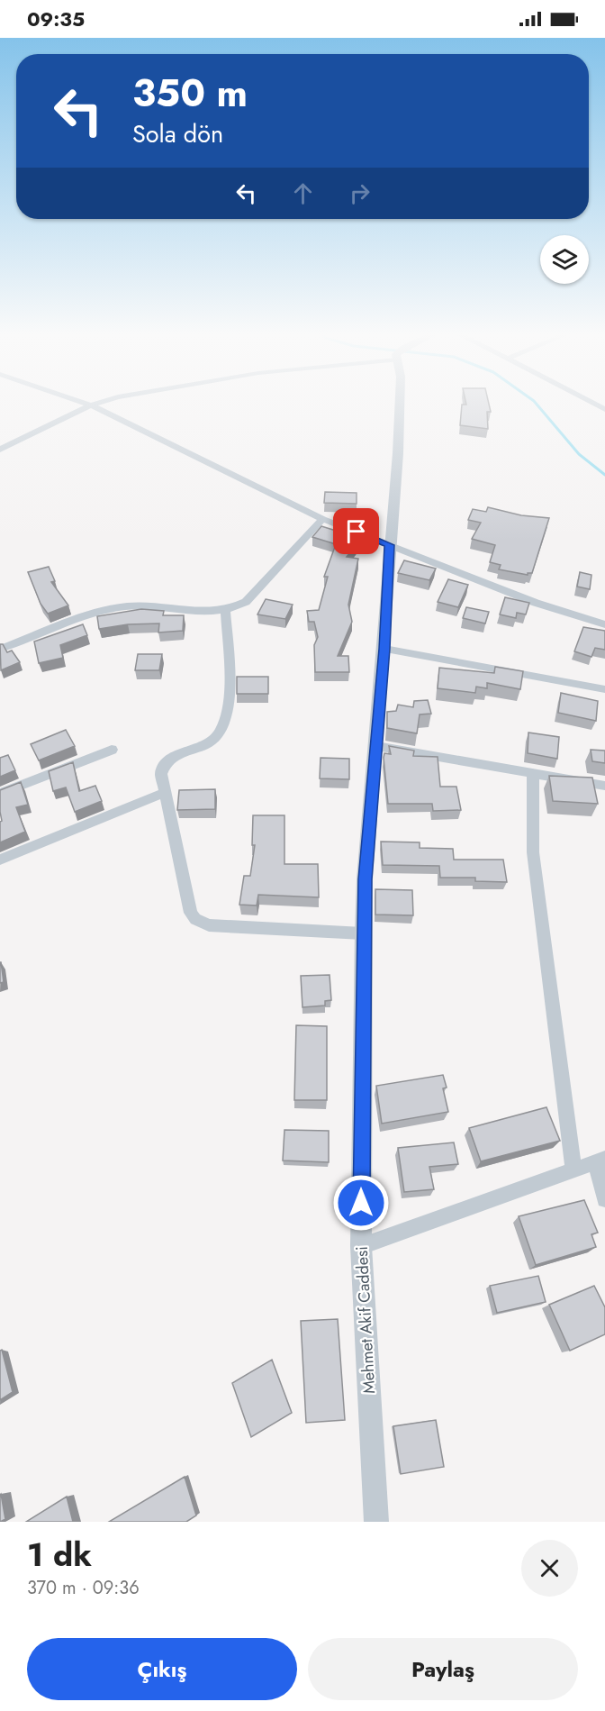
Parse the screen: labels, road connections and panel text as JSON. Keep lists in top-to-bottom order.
{
  "streets": {
    "street": ["Mehmet Akif Caddesi"]
  },
  "page": {
    "status": "09:35",
    "turn": ["350 m", "Sola dön"],
    "heading": ["1 dk", "370 m · 09:36"],
    "buttons": ["Çıkış", "Paylaş"]
  }
}
